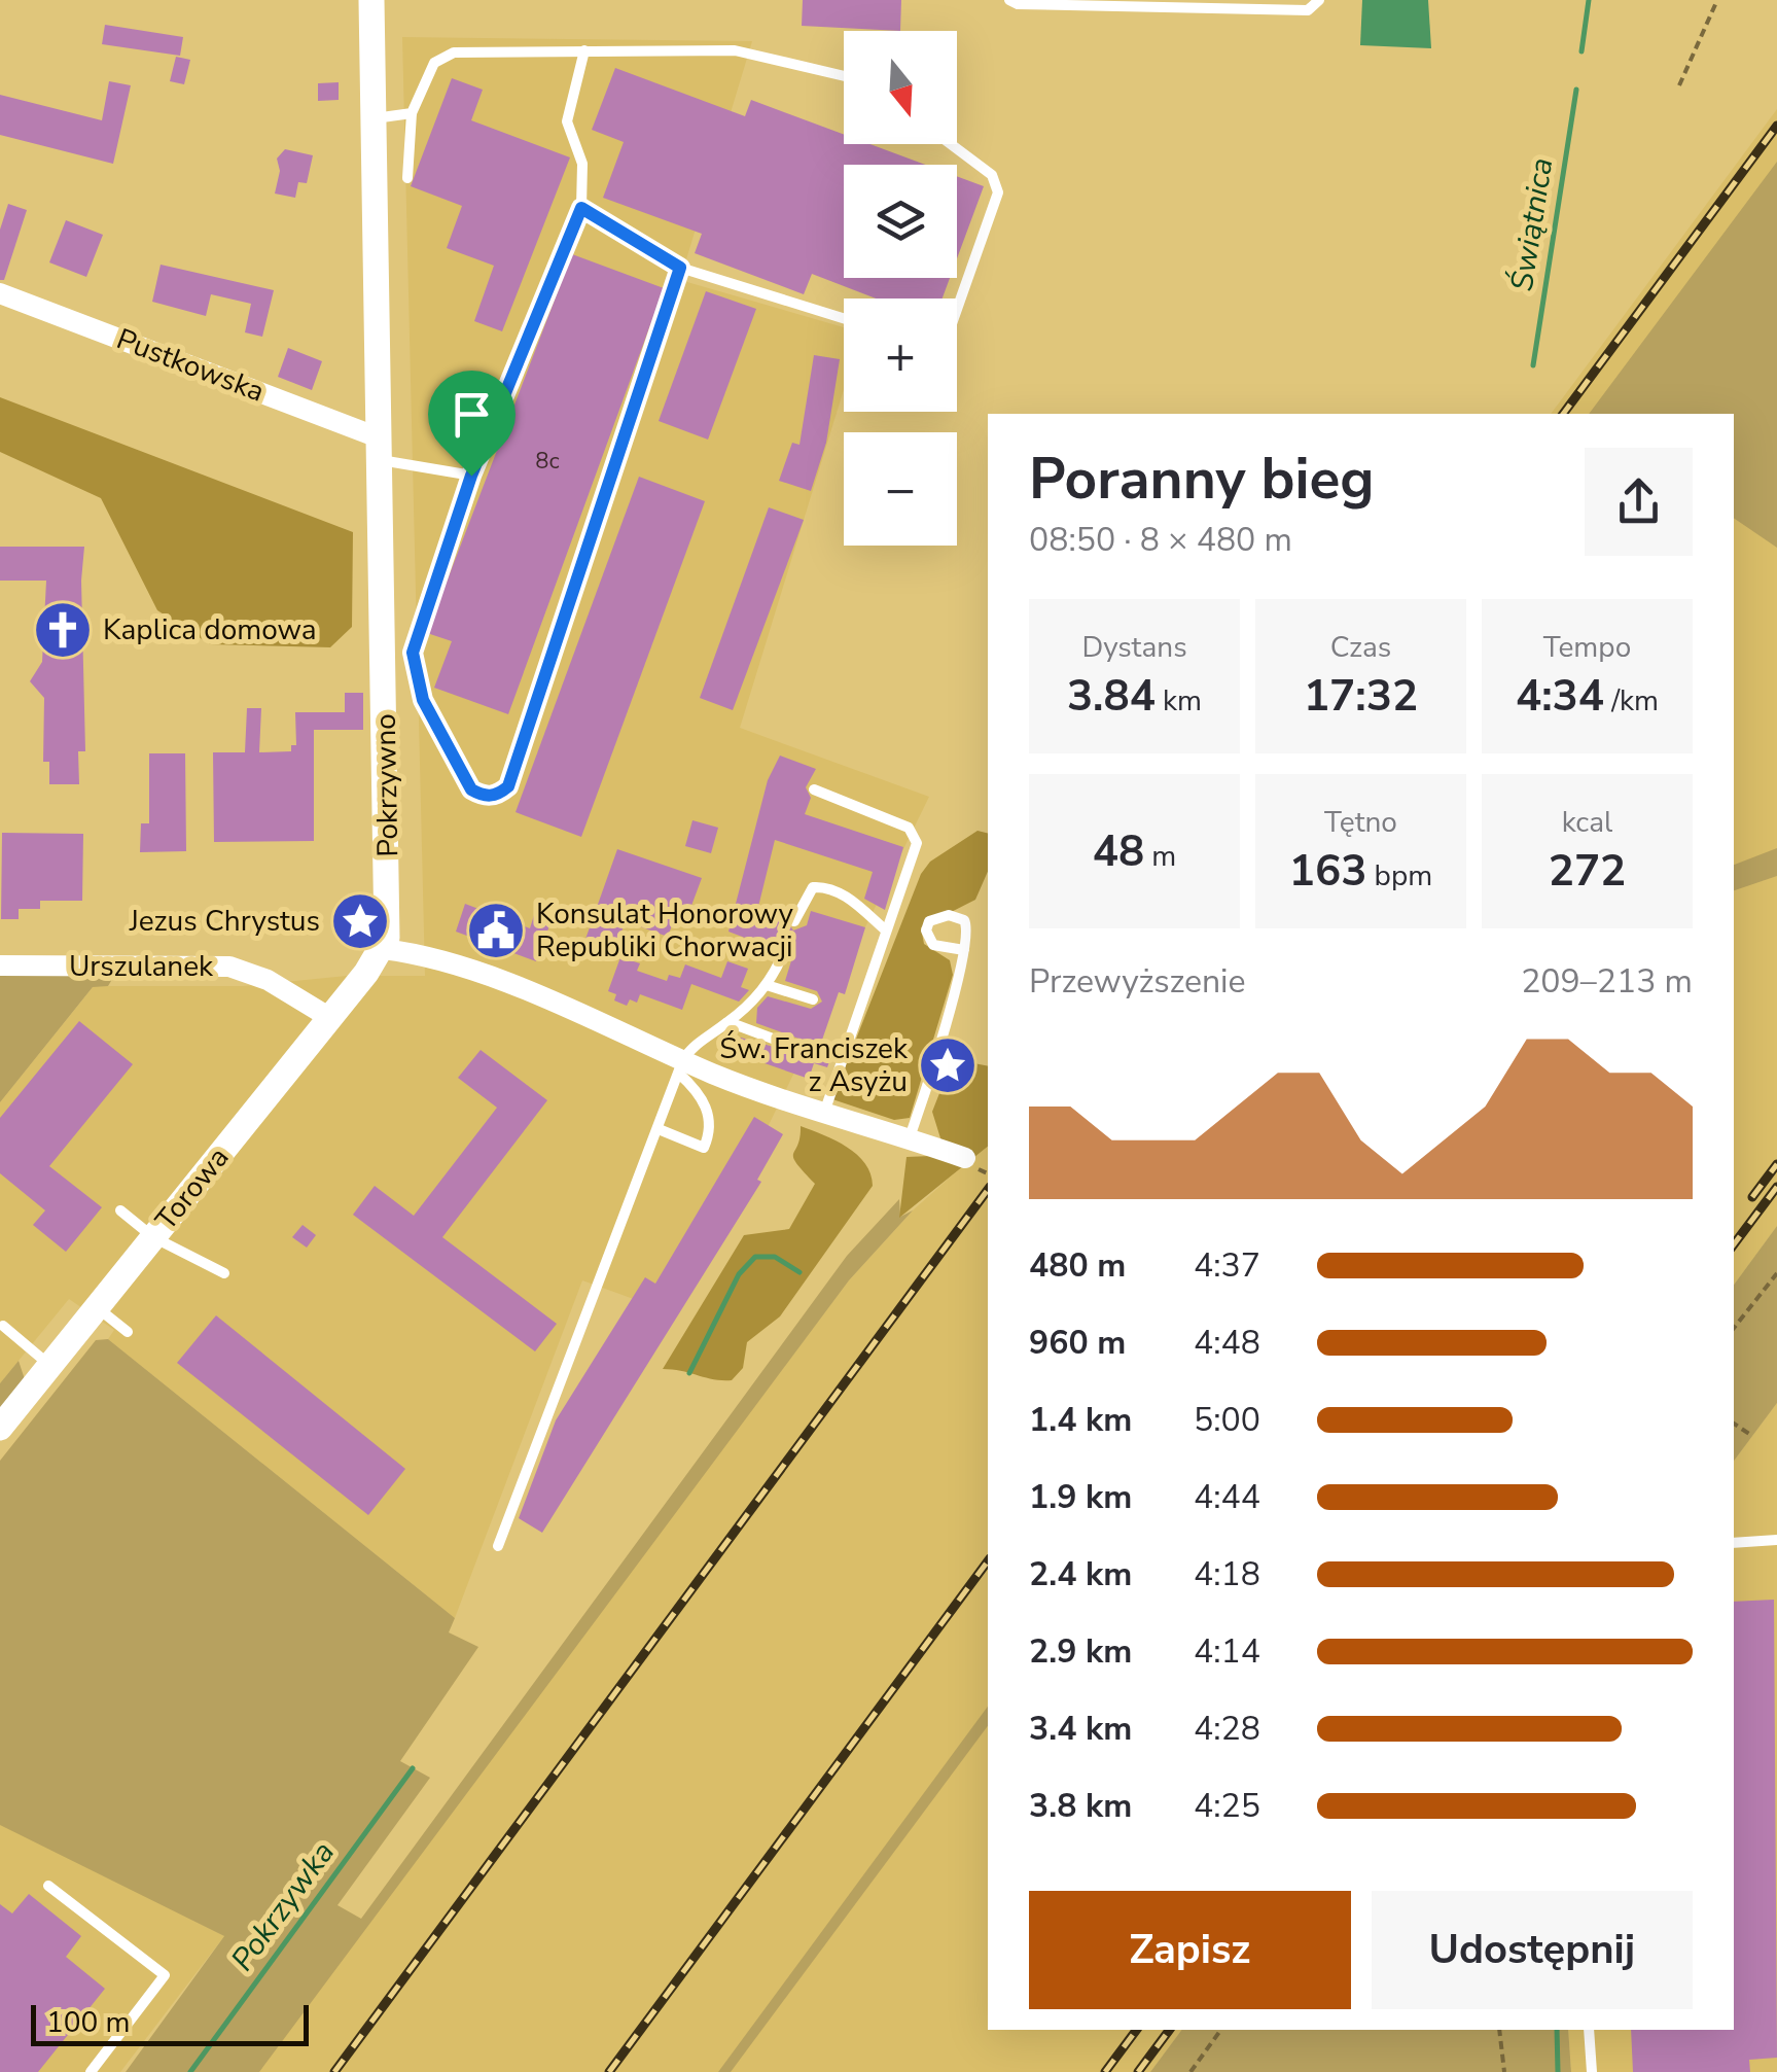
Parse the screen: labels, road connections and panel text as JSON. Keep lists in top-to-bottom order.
{
  "streets": {
    "street": [
      "Pustkowska",
      "Pokrzywno",
      "Urszulanek",
      "Torowa"
    ]
  },
  "crossings": [
    ["Pustkowska", "Pokrzywno"],
    ["Pokrzywno", "Torowa"],
    ["Urszulanek", "Torowa"]
  ],
  "water": ["Świątnica", "Pokrzywka"],
  "places": {
    "church": ["Kaplica domowa"],
    "place": ["Jezus Chrystus", "Św. Franciszek z Asyżu"],
    "public building": ["Konsulat Honorowy Republiki Chorwacji"]
  },
  "house_numbers": ["8c"],
  "scale_bar": "100 m",
  "north": "bottom",
  "page": {
    "map_buttons": ["+", "−"],
    "heading": ["Poranny bieg", "08:50 · 8 × 480 m"],
    "stats": [
      ["Dystans", "3.84 km"],
      ["Czas", "17:32"],
      ["Tempo", "4:34 /km"],
      ["48 m"],
      ["Tętno", "163 bpm"],
      ["kcal", "272"]
    ],
    "chart": ["Przewyższenie", "209–213 m"],
    "list": [
      {
        "name": "480 m",
        "note": "4:37"
      },
      {
        "name": "960 m",
        "note": "4:48"
      },
      {
        "name": "1.4 km",
        "note": "5:00"
      },
      {
        "name": "1.9 km",
        "note": "4:44"
      },
      {
        "name": "2.4 km",
        "note": "4:18"
      },
      {
        "name": "2.9 km",
        "note": "4:14"
      },
      {
        "name": "3.4 km",
        "note": "4:28"
      },
      {
        "name": "3.8 km",
        "note": "4:25"
      }
    ],
    "buttons": ["Zapisz", "Udostępnij"],
    "scale": "100 m"
  }
}
